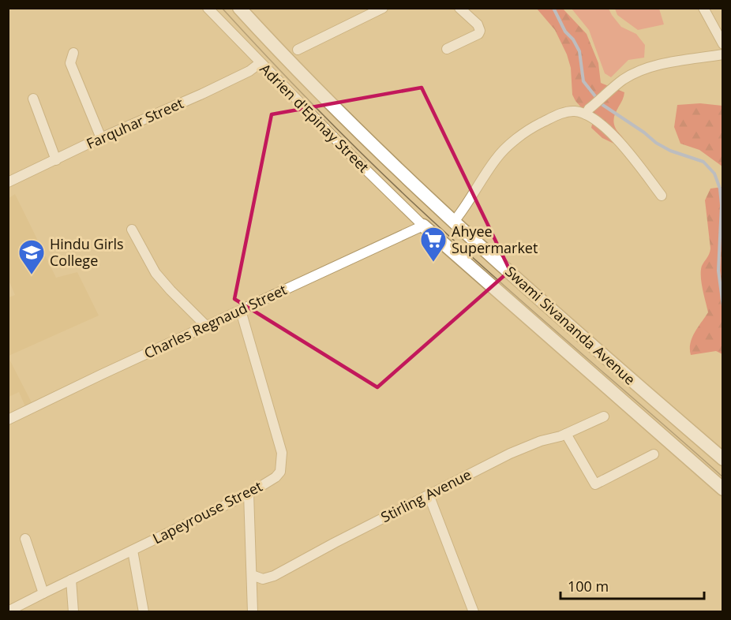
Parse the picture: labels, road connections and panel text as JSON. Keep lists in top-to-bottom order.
{
  "streets": {
    "street": [
      "Adrien d'Epinay Street",
      "Farquhar Street",
      "Charles Regnaud Street",
      "Swami Sivananda Avenue",
      "Stirling Avenue",
      "Lapeyrouse Street"
    ]
  },
  "crossings": [
    ["Adrien d'Epinay Street", "Farquhar Street"],
    ["Adrien d'Epinay Street", "Charles Regnaud Street"],
    ["Charles Regnaud Street", "Lapeyrouse Street"]
  ],
  "places": {
    "supermarket": ["Ahyee Supermarket"],
    "school or university": ["Hindu Girls College"]
  },
  "scale_bar": "100 m"
}
